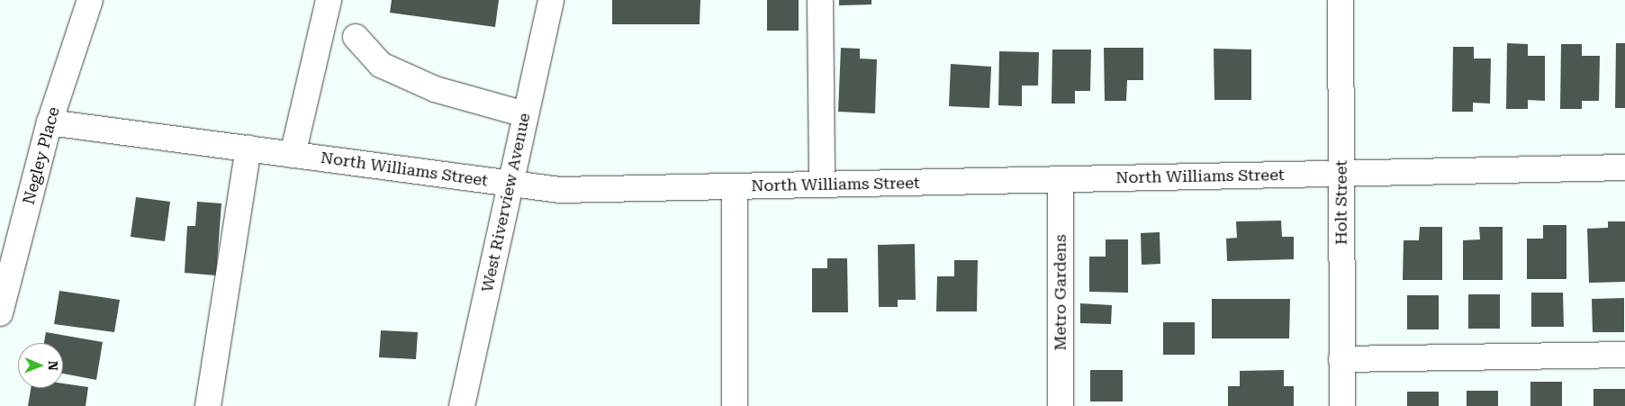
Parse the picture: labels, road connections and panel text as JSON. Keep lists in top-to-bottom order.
{
  "streets": {
    "street": [
      "Negley Place",
      "North Williams Street",
      "West Riverview Avenue",
      "Holt Street",
      "Metro Gardens"
    ]
  },
  "crossings": [
    ["Negley Place", "North Williams Street"],
    ["North Williams Street", "West Riverview Avenue"],
    ["North Williams Street", "Holt Street"],
    ["North Williams Street", "Metro Gardens"]
  ],
  "north": "right"
}
